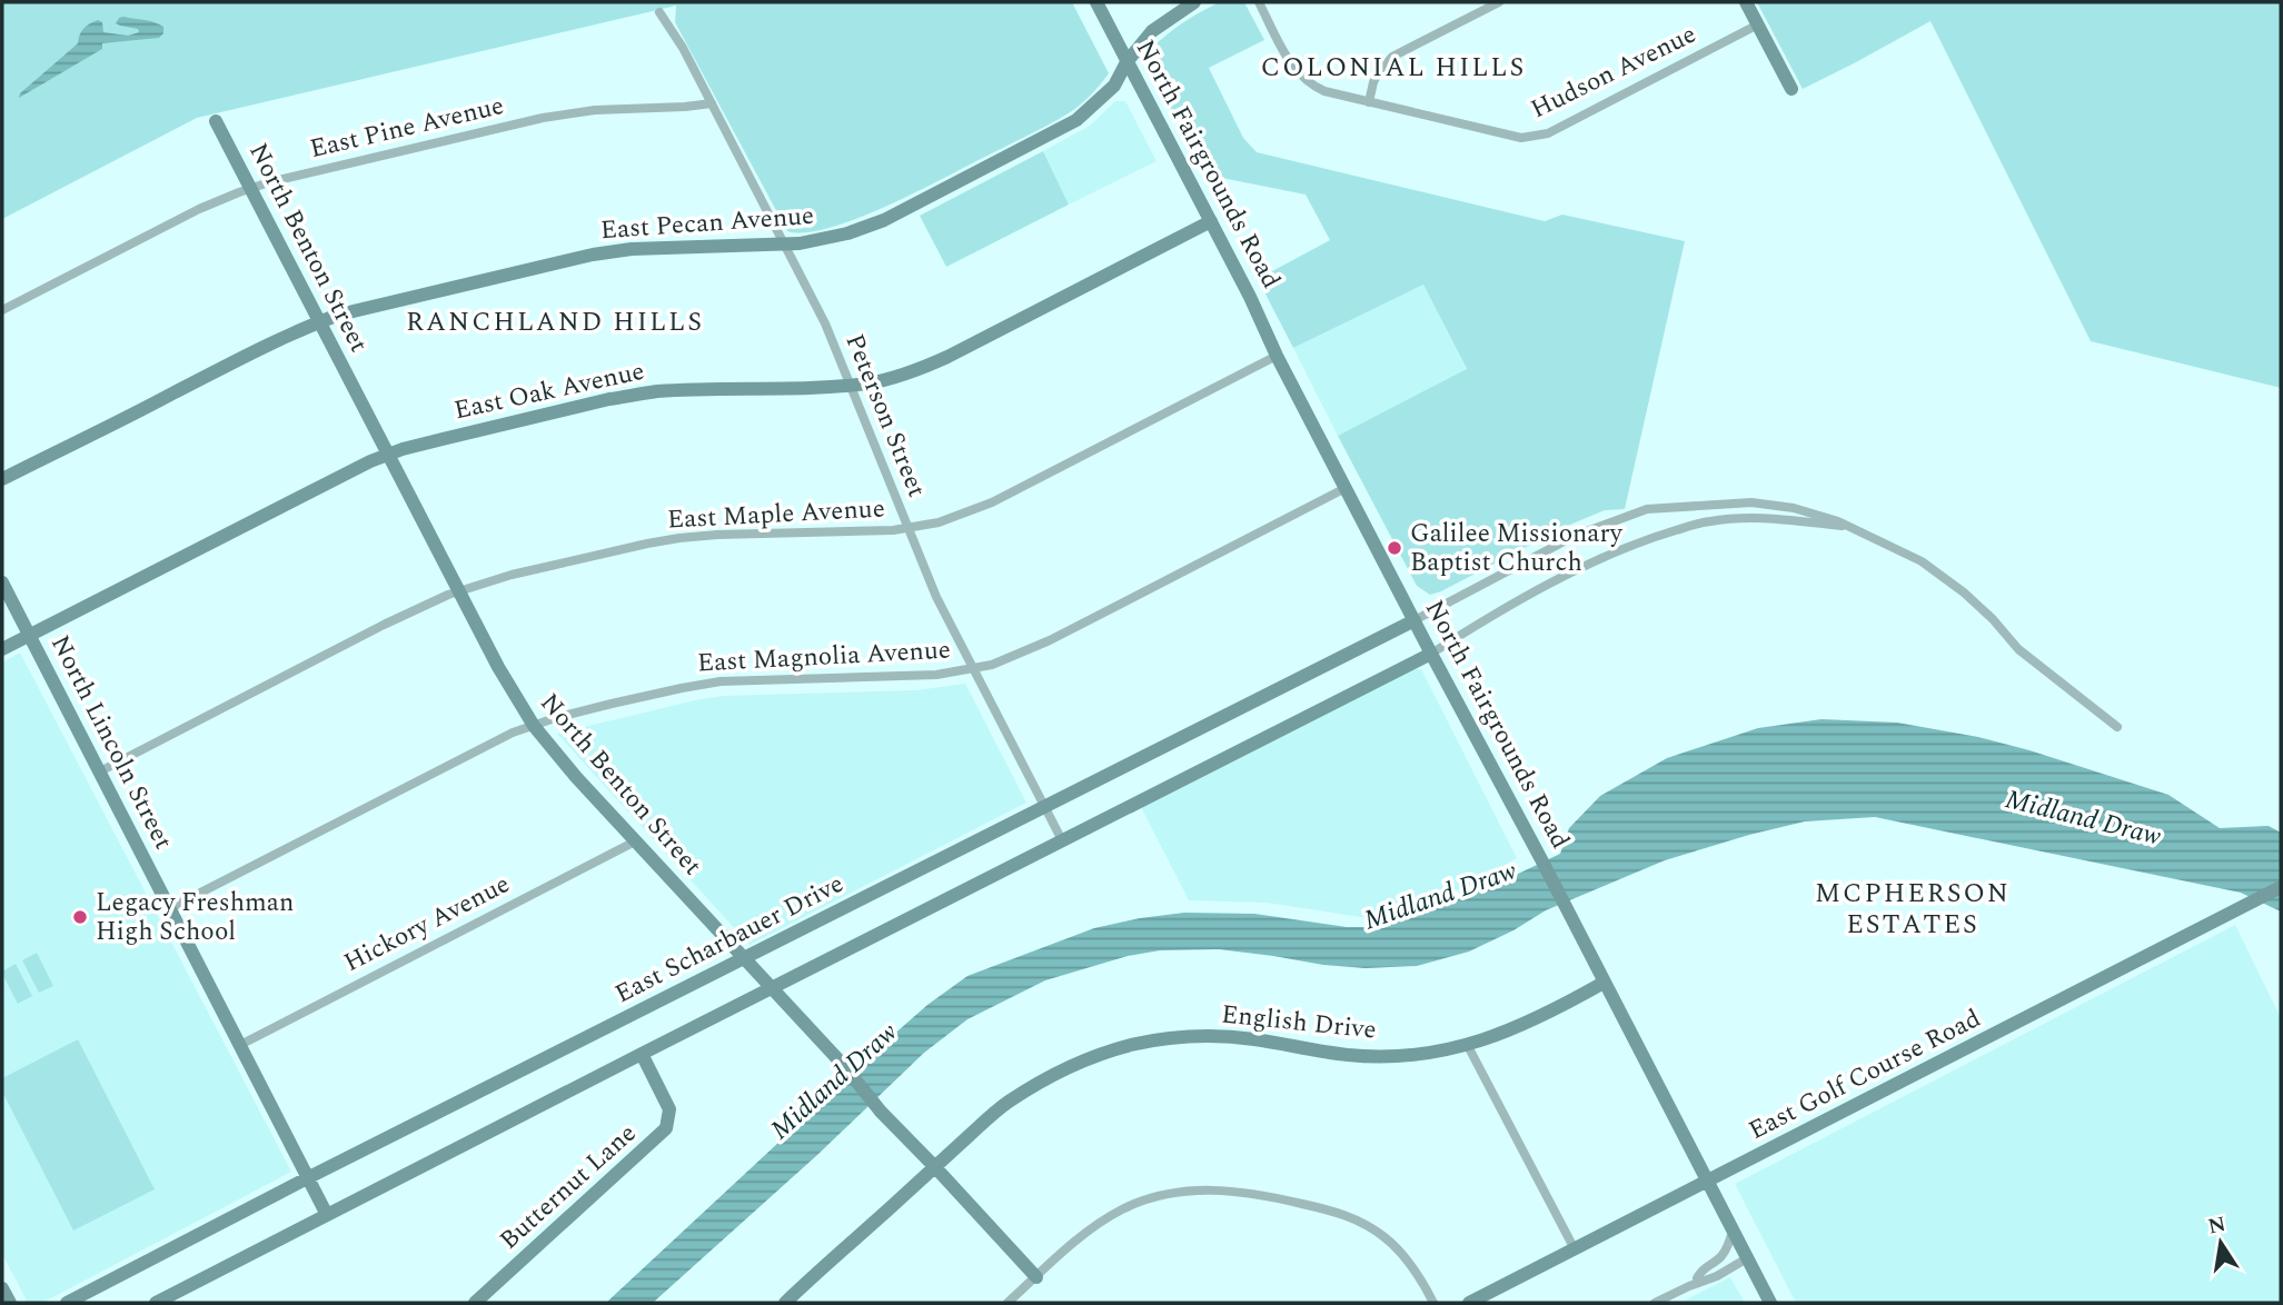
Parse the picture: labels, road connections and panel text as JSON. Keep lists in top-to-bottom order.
{
  "streets": {
    "street": [
      "Hudson Avenue",
      "East Pine Avenue",
      "North Fairgrounds Road",
      "East Pecan Avenue",
      "North Benton Street",
      "East Oak Avenue",
      "Peterson Street",
      "East Maple Avenue",
      "East Magnolia Avenue",
      "North Lincoln Street",
      "Hickory Avenue",
      "East Scharbauer Drive",
      "English Drive",
      "East Golf Course Road",
      "Butternut Lane"
    ]
  },
  "crossings": [
    ["East Pine Avenue", "North Benton Street"],
    ["East Pine Avenue", "Peterson Street"],
    ["North Fairgrounds Road", "East Pecan Avenue"],
    ["North Fairgrounds Road", "East Oak Avenue"],
    ["North Fairgrounds Road", "East Maple Avenue"],
    ["North Fairgrounds Road", "East Magnolia Avenue"],
    ["North Fairgrounds Road", "East Scharbauer Drive"],
    ["North Fairgrounds Road", "English Drive"],
    ["North Fairgrounds Road", "East Golf Course Road"],
    ["East Pecan Avenue", "North Benton Street"],
    ["East Pecan Avenue", "Peterson Street"],
    ["North Benton Street", "East Oak Avenue"],
    ["North Benton Street", "East Maple Avenue"],
    ["North Benton Street", "East Magnolia Avenue"],
    ["North Benton Street", "Hickory Avenue"],
    ["North Benton Street", "East Scharbauer Drive"],
    ["North Benton Street", "English Drive"],
    ["East Oak Avenue", "Peterson Street"],
    ["East Oak Avenue", "North Lincoln Street"],
    ["Peterson Street", "East Maple Avenue"],
    ["Peterson Street", "East Magnolia Avenue"],
    ["Peterson Street", "East Scharbauer Drive"],
    ["East Maple Avenue", "North Lincoln Street"],
    ["East Magnolia Avenue", "North Lincoln Street"],
    ["North Lincoln Street", "Hickory Avenue"],
    ["North Lincoln Street", "East Scharbauer Drive"]
  ],
  "districts": ["COLONIAL HILLS", "RANCHLAND HILLS", "MCPHERSON ESTATES"],
  "water": ["Midland Draw"],
  "places": ["Galilee Missionary Baptist Church", "Legacy Freshman High School"],
  "north": "top"
}
